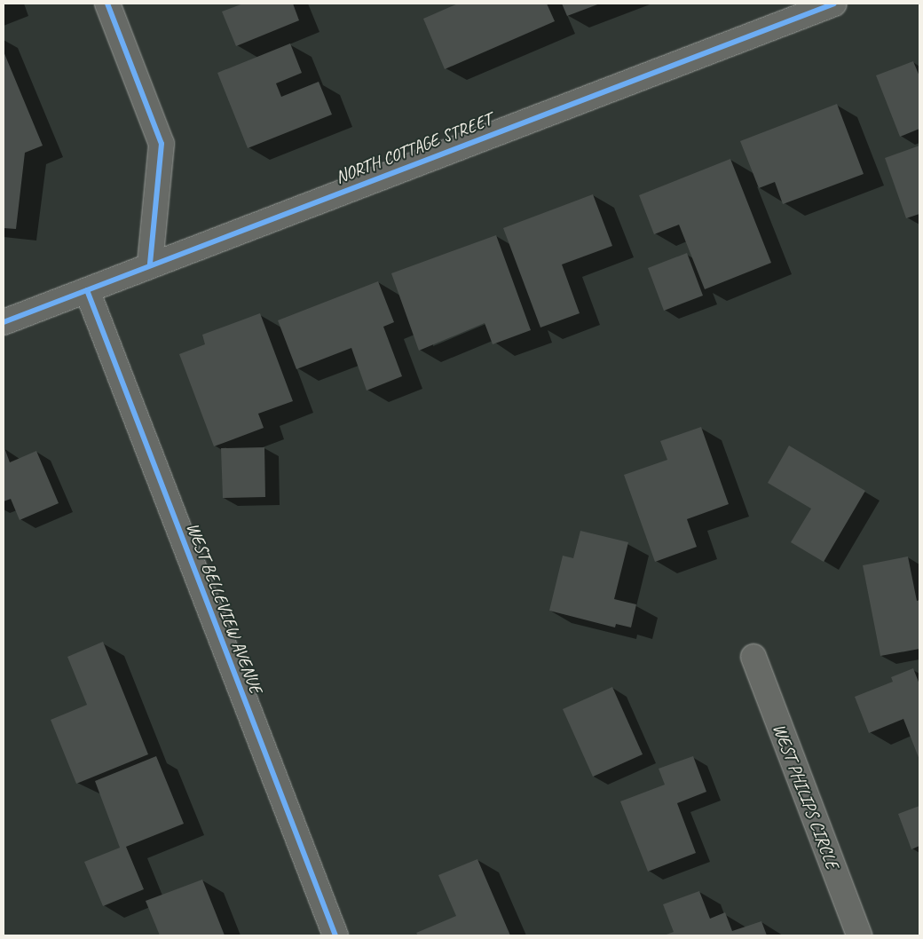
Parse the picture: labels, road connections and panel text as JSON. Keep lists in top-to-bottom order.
{
  "streets": {
    "street": ["NORTH COTTAGE STREET", "WEST BELLEVIEW AVENUE", "WEST PHILIPS CIRCLE"]
  },
  "crossings": [
    ["NORTH COTTAGE STREET", "WEST BELLEVIEW AVENUE"]
  ]
}
